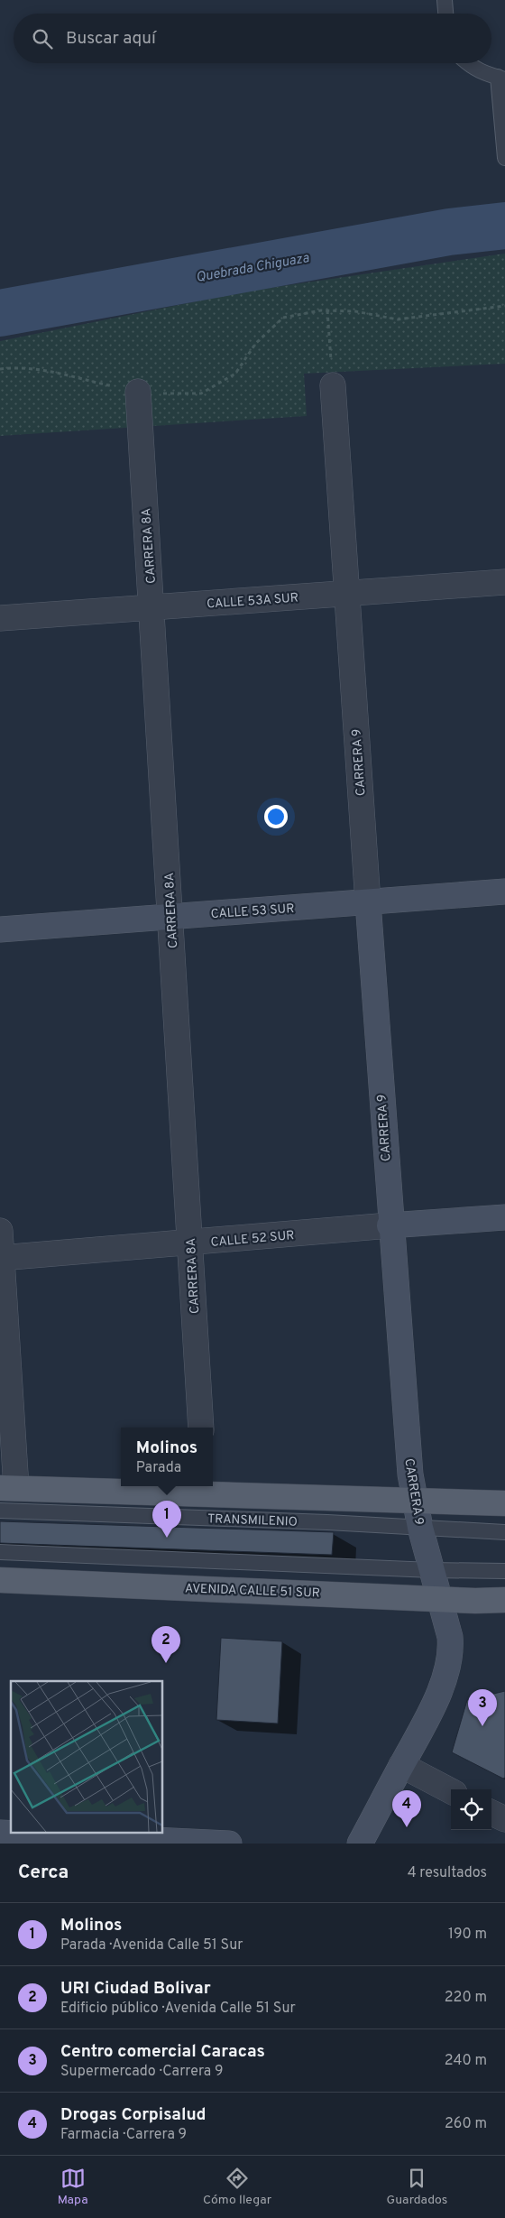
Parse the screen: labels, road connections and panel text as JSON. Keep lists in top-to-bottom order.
{
  "streets": {
    "main road": ["AVENIDA CALLE 51 SUR"],
    "street": [
      "CARRERA 8A",
      "CALLE 53A SUR",
      "CARRERA 9",
      "CALLE 53 SUR",
      "CALLE 52 SUR"
    ],
    "lane": ["TRANSMILENIO"]
  },
  "crossings": [
    ["CARRERA 8A", "CALLE 53A SUR"],
    ["CARRERA 8A", "CALLE 53 SUR"],
    ["CARRERA 8A", "CALLE 52 SUR"],
    ["CALLE 53A SUR", "CARRERA 9"],
    ["CARRERA 9", "CALLE 53 SUR"],
    ["CARRERA 9", "CALLE 52 SUR"],
    ["CARRERA 9", "TRANSMILENIO"],
    ["CARRERA 9", "AVENIDA CALLE 51 SUR"]
  ],
  "water": ["Quebrada Chiguaza"],
  "page": {
    "search": "Buscar aquí",
    "popup": ["Molinos", "Parada"],
    "pins": [
      "1",
      "2",
      "3",
      "4"
    ],
    "heading": ["Cerca", "4 resultados"],
    "list": [
      {
        "mark": "1",
        "name": "Molinos",
        "note": "Parada · Avenida Calle 51 Sur",
        "value": "190 m"
      },
      {
        "mark": "2",
        "name": "URI Ciudad Bolivar",
        "note": "Edificio público · Avenida Calle 51 Sur",
        "value": "220 m"
      },
      {
        "mark": "3",
        "name": "Centro comercial Caracas",
        "note": "Supermercado · Carrera 9",
        "value": "240 m"
      },
      {
        "mark": "4",
        "name": "Drogas Corpisalud",
        "note": "Farmacia · Carrera 9",
        "value": "260 m"
      }
    ],
    "nav": ["Mapa", "Cómo llegar", "Guardados"]
  }
}
